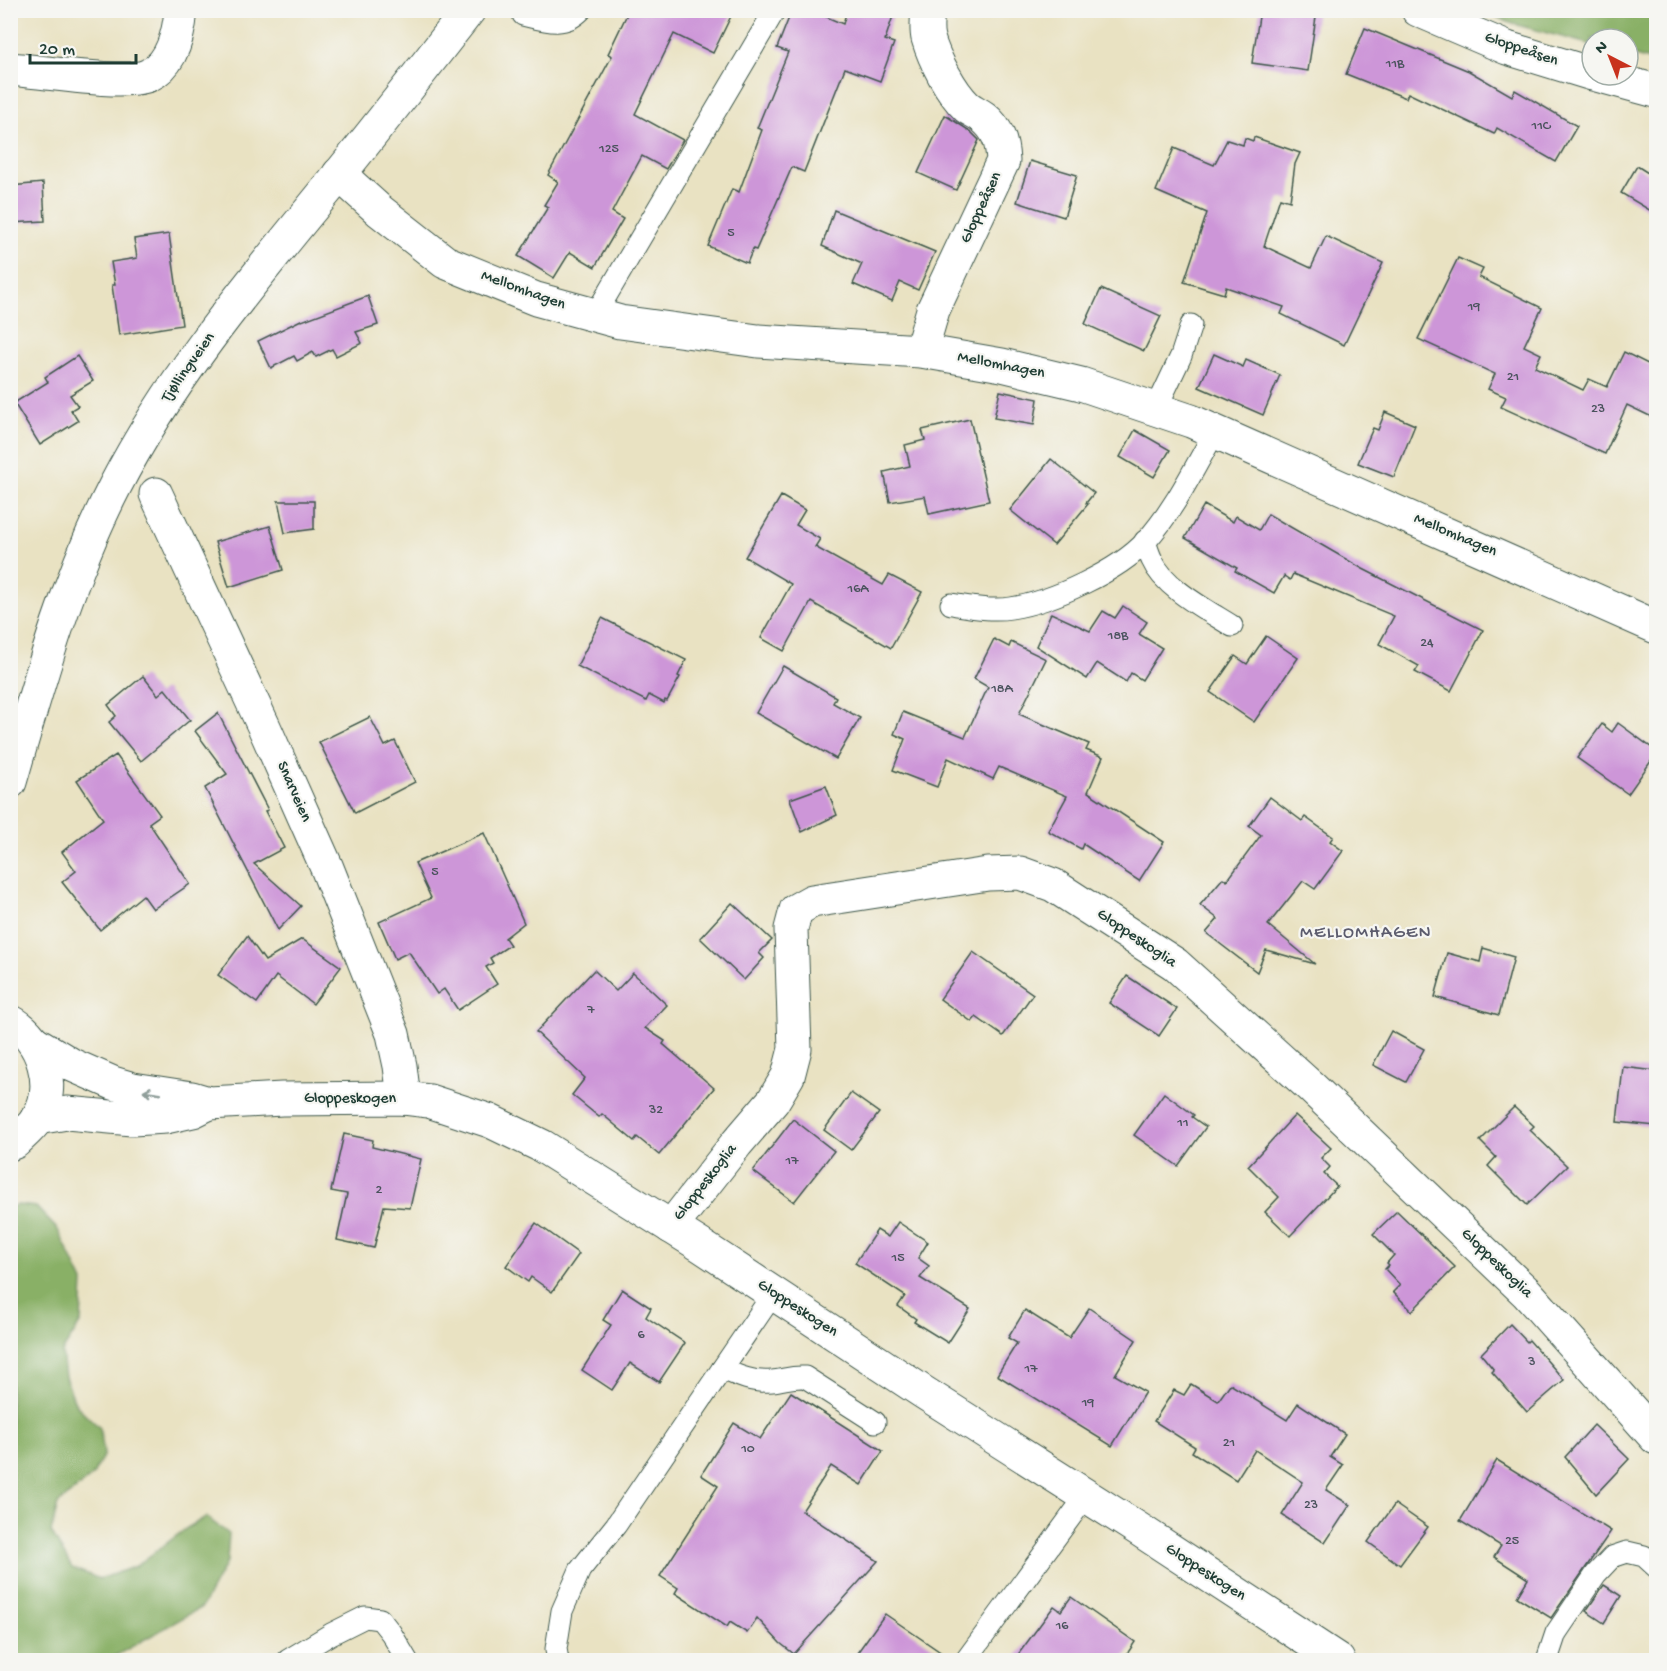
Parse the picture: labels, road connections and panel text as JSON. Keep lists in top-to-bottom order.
{
  "streets": {
    "street": [
      "Gloppeåsen",
      "Mellomhagen",
      "Tjøllingveien",
      "Snarveien",
      "Gloppeskoglia",
      "Gloppeskogen"
    ]
  },
  "crossings": [
    ["Gloppeåsen", "Mellomhagen"],
    ["Mellomhagen", "Tjøllingveien"],
    ["Snarveien", "Gloppeskogen"],
    ["Gloppeskoglia", "Gloppeskogen"]
  ],
  "districts": ["MELLOMHAGEN"],
  "house_numbers": [
    "11B",
    "11C",
    "125",
    "5",
    "19",
    "21",
    "23",
    "16A",
    "18B",
    "24",
    "18A",
    "5",
    "7",
    "32",
    "11",
    "17",
    "2",
    "15",
    "6",
    "3",
    "17",
    "19",
    "21",
    "10",
    "23",
    "25",
    "16"
  ],
  "scale_bar": "20 m",
  "north": "top left"
}
